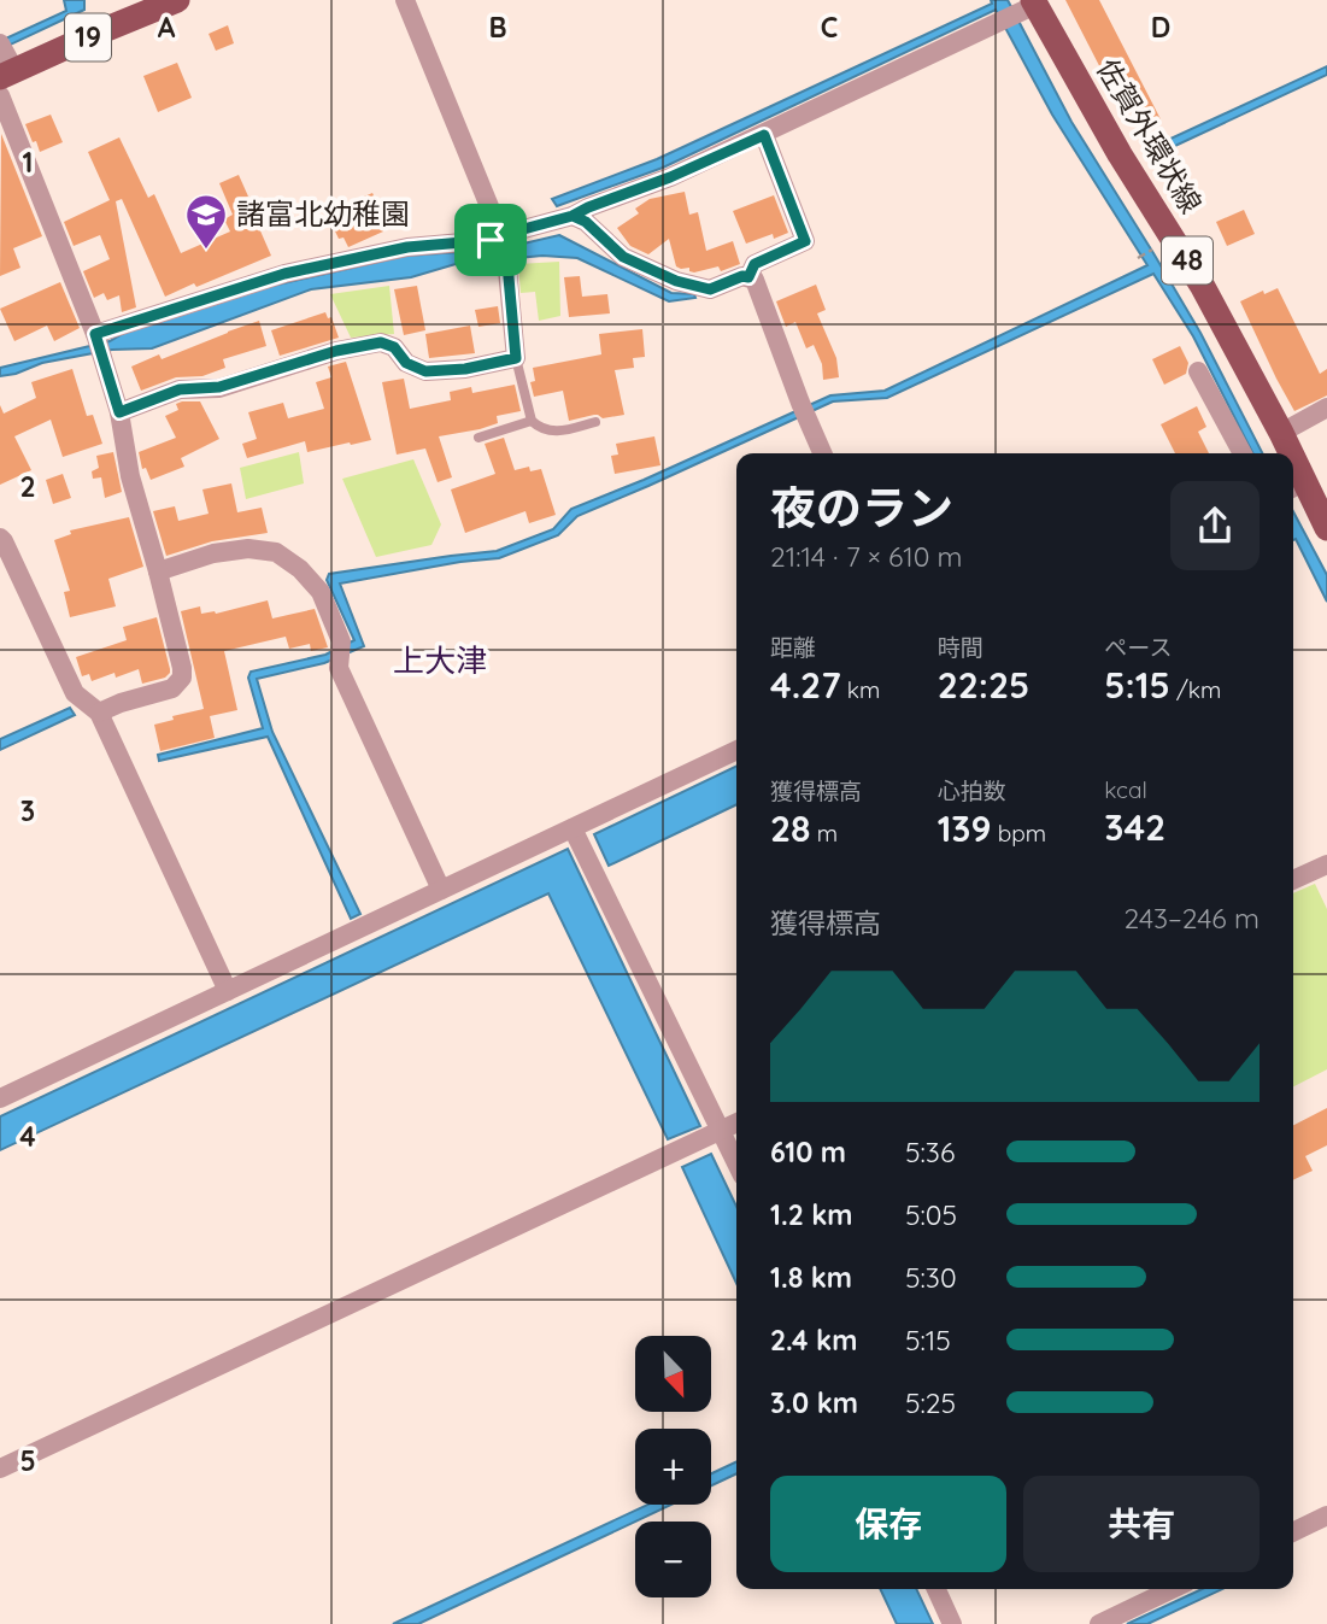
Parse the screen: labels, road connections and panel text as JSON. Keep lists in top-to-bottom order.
{
  "streets": {
    "main road": ["19", "佐賀外環状線", "48"]
  },
  "districts": ["上大津"],
  "places": {
    "school or university": ["諸富北幼稚園"]
  },
  "north": "bottom right",
  "page": {
    "heading": ["夜のラン", "21:14 · 7 × 610 m"],
    "stats": [
      ["距離", "4.27 km"],
      ["時間", "22:25"],
      ["ペース", "5:15 /km"],
      ["獲得標高", "28 m"],
      ["心拍数", "139 bpm"],
      ["kcal", "342"]
    ],
    "chart": ["獲得標高", "243–246 m"],
    "list": [
      {
        "name": "610 m",
        "note": "5:36"
      },
      {
        "name": "1.2 km",
        "note": "5:05"
      },
      {
        "name": "1.8 km",
        "note": "5:30"
      },
      {
        "name": "2.4 km",
        "note": "5:15"
      },
      {
        "name": "3.0 km",
        "note": "5:25"
      }
    ],
    "map_buttons": ["+", "−"],
    "buttons": ["保存", "共有"]
  },
  "grid": {
    "columns": [
      "A",
      "B",
      "C",
      "D"
    ],
    "rows": [
      "1",
      "2",
      "3",
      "4",
      "5"
    ]
  }
}
